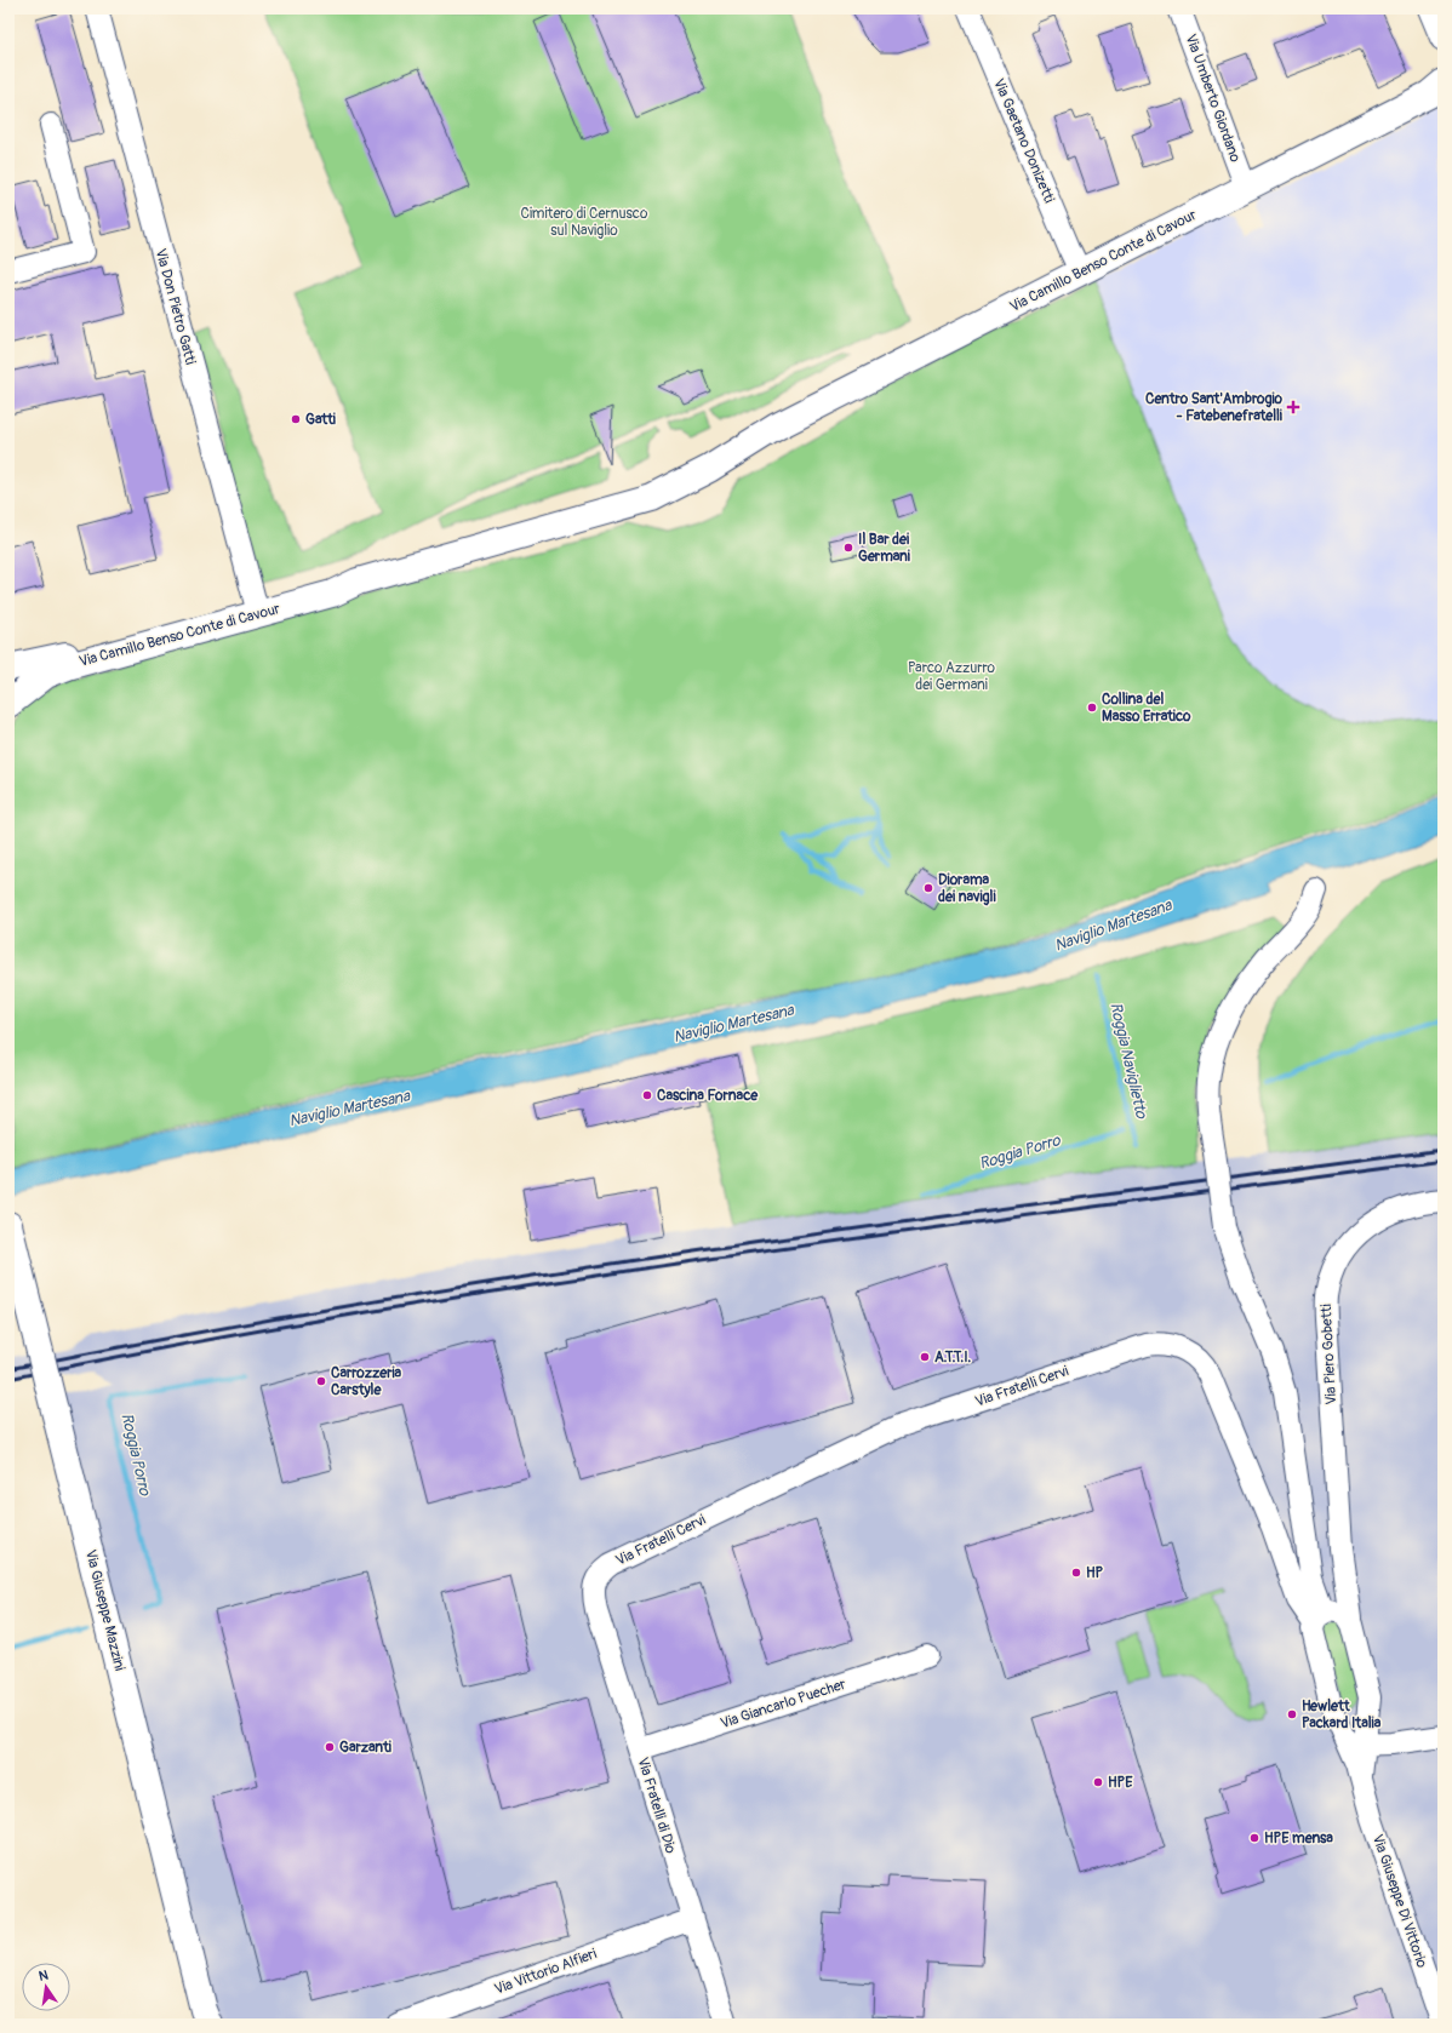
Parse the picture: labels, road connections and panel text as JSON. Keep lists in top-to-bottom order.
{
  "streets": {
    "street": [
      "Via Umberto Giordano",
      "Via Gaetano Donizetti",
      "Via Camillo Benso Conte di Cavour",
      "Via Don Pietro Gatti",
      "Via Piero Gobetti",
      "Via Fratelli Cervi",
      "Via Giuseppe Mazzini",
      "Via Giancarlo Puecher",
      "Via Fratelli di Dio",
      "Via Giuseppe Di Vittorio",
      "Via Vittorio Alfieri"
    ]
  },
  "crossings": [
    ["Via Umberto Giordano", "Via Camillo Benso Conte di Cavour"],
    ["Via Gaetano Donizetti", "Via Camillo Benso Conte di Cavour"],
    ["Via Camillo Benso Conte di Cavour", "Via Don Pietro Gatti"],
    ["Via Piero Gobetti", "Via Fratelli Cervi"],
    ["Via Piero Gobetti", "Via Giuseppe Di Vittorio"],
    ["Via Fratelli Cervi", "Via Fratelli di Dio"],
    ["Via Fratelli Cervi", "Via Giuseppe Di Vittorio"],
    ["Via Giancarlo Puecher", "Via Fratelli di Dio"],
    ["Via Fratelli di Dio", "Via Vittorio Alfieri"]
  ],
  "water": ["Naviglio Martesana", "Roggia Naviglietto", "Roggia Porro"],
  "parks": ["Cimitero di Cernusco sul Naviglio", "Parco Azzurro dei Germani"],
  "places": {
    "health": ["Centro Sant'Ambrogio - Fatebenefratelli"],
    "other": [
      "Gatti",
      "Il Bar dei Germani",
      "Collina del Masso Erratico",
      "Diorama dei navigli",
      "Cascina Fornace",
      "A.T.T.I.",
      "Carrozzeria Carstyle",
      "HP",
      "Hewlett Packard Italia",
      "Garzanti",
      "HPE",
      "HPE mensa"
    ]
  },
  "north": "top"
}
